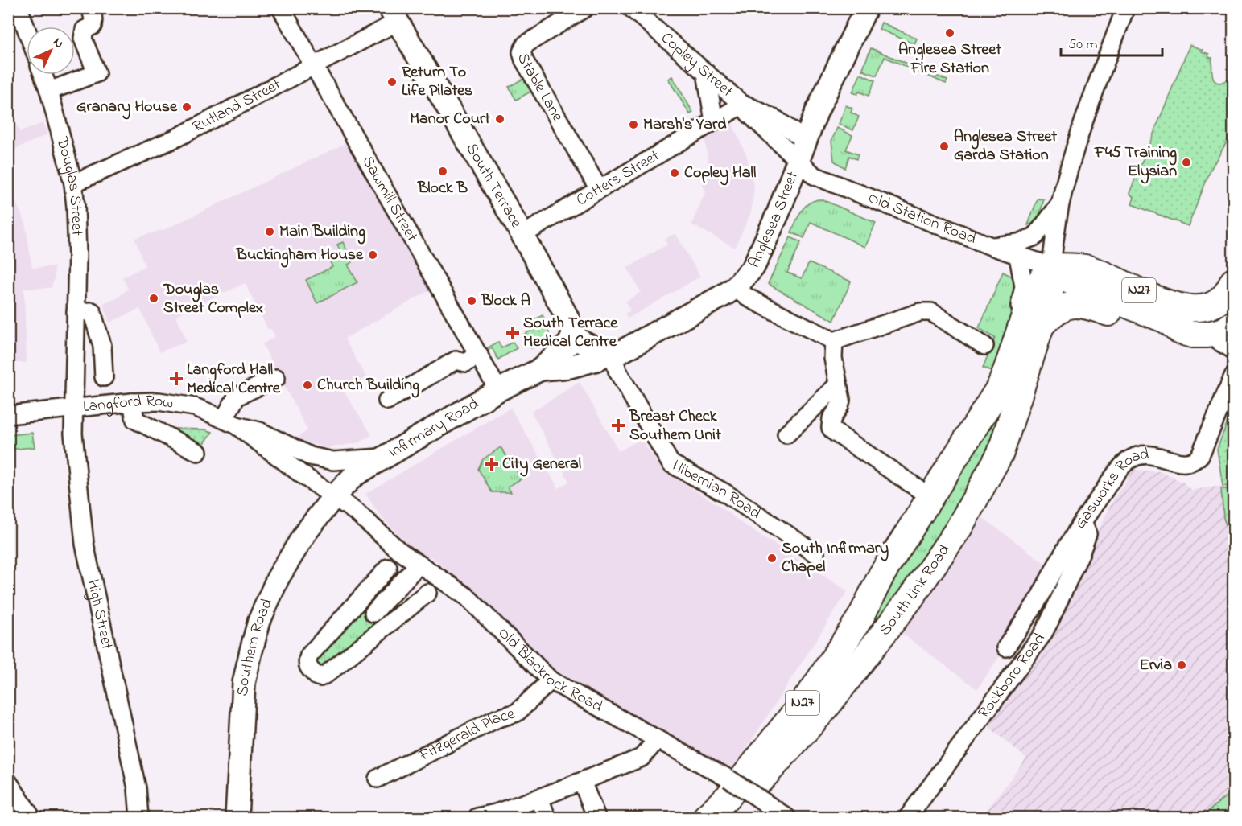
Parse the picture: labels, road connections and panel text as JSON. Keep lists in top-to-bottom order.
{
  "streets": {
    "highway": ["N27", "South Link Road"],
    "main road": [
      "South Terrace",
      "Anglesea Street",
      "Infirmary Road",
      "Southern Road"
    ],
    "street": [
      "Copley Street",
      "Stable Lane",
      "Rutland Street",
      "Cotters Street",
      "Douglas Street",
      "Sawmill Street",
      "Old Station Road",
      "Langford Row",
      "Hibernian Road",
      "Gasworks Road",
      "High Street",
      "Old Blackrock Road",
      "Rockboro Road",
      "Fitzgerald Place"
    ]
  },
  "crossings": [
    ["Copley Street", "Cotters Street"],
    ["Copley Street", "Anglesea Street"],
    ["Copley Street", "Old Station Road"],
    ["Stable Lane", "Cotters Street"],
    ["Rutland Street", "South Terrace"],
    ["Rutland Street", "Douglas Street"],
    ["Rutland Street", "Sawmill Street"],
    ["Cotters Street", "South Terrace"],
    ["South Terrace", "Infirmary Road"],
    ["Douglas Street", "Langford Row"],
    ["Douglas Street", "High Street"],
    ["Sawmill Street", "Infirmary Road"],
    ["Anglesea Street", "Old Station Road"],
    ["Anglesea Street", "Infirmary Road"],
    ["Anglesea Street", "Hibernian Road"],
    ["Old Station Road", "N27"],
    ["N27", "South Link Road"],
    ["Langford Row", "Infirmary Road"],
    ["Langford Row", "High Street"],
    ["Langford Row", "Southern Road"],
    ["Langford Row", "Old Blackrock Road"],
    ["Infirmary Road", "Hibernian Road"],
    ["Infirmary Road", "Southern Road"],
    ["Infirmary Road", "Old Blackrock Road"],
    ["Gasworks Road", "Rockboro Road"],
    ["Southern Road", "Old Blackrock Road"],
    ["Old Blackrock Road", "Fitzgerald Place"]
  ],
  "places": {
    "other": [
      "Anglesea Street Fire Station",
      "Return To Life Pilates",
      "Granary House",
      "Manor Court",
      "Marsh's Yard",
      "Anglesea Street Garda Station",
      "F45 Training Elysian",
      "Block B",
      "Copley Hall",
      "Main Building",
      "Buckingham House",
      "Douglas Street Complex",
      "Block A",
      "Church Building",
      "South Infirmary Chapel",
      "Ervia"
    ],
    "health": [
      "South Terrace Medical Centre",
      "Langford Hall Medical Centre",
      "Breast Check Southern Unit",
      "City General"
    ]
  },
  "scale_bar": "50 m",
  "north": "top right"
}
